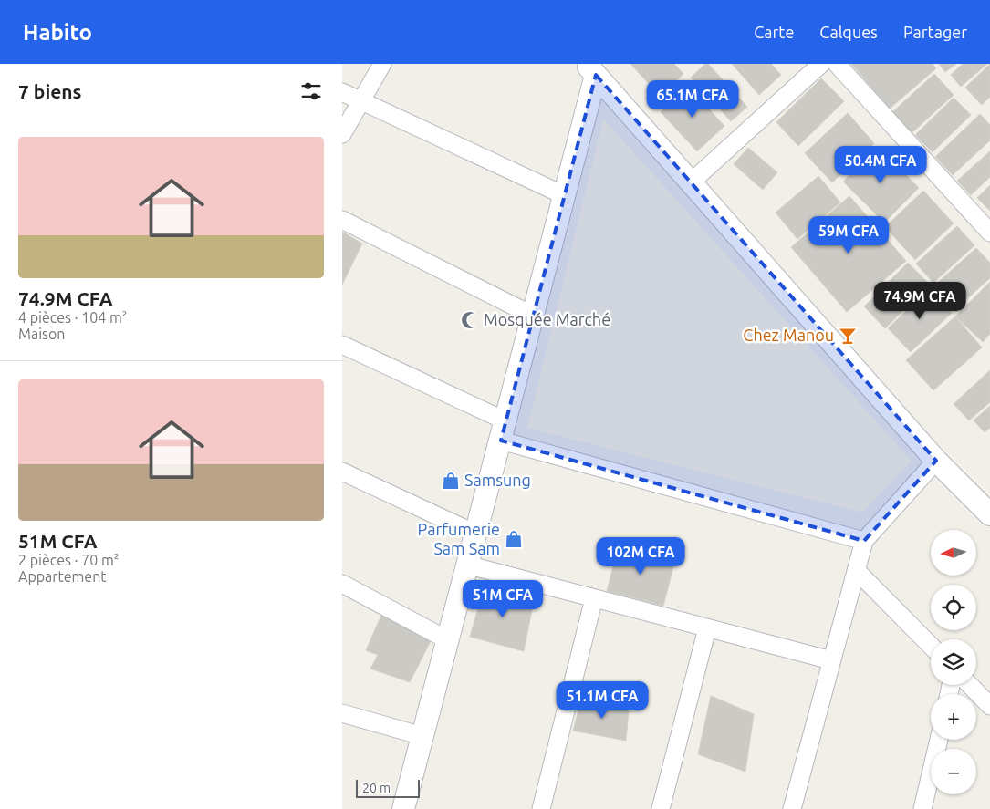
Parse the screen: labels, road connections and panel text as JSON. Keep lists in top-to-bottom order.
{
  "places": {
    "mosque": ["Mosquée Marché"],
    "bar": ["Chez Manou"],
    "shop": ["Samsung", "Parfumerie Sam Sam"]
  },
  "scale_bar": "20 m",
  "north": "left",
  "page": {
    "header": "Habito",
    "nav": ["Carte", "Calques", "Partager"],
    "heading": "7 biens",
    "price": [
      "65.1M CFA",
      "50.4M CFA",
      "59M CFA",
      "74.9M CFA",
      "102M CFA",
      "51M CFA",
      "51.1M CFA"
    ],
    "list": [
      {
        "name": "74.9M CFA",
        "note": "4 pièces · 104 m² · Maison"
      },
      {
        "name": "51M CFA",
        "note": "2 pièces · 70 m² · Appartement"
      }
    ],
    "map_buttons": ["+", "−"],
    "scale": "20 m"
  }
}
